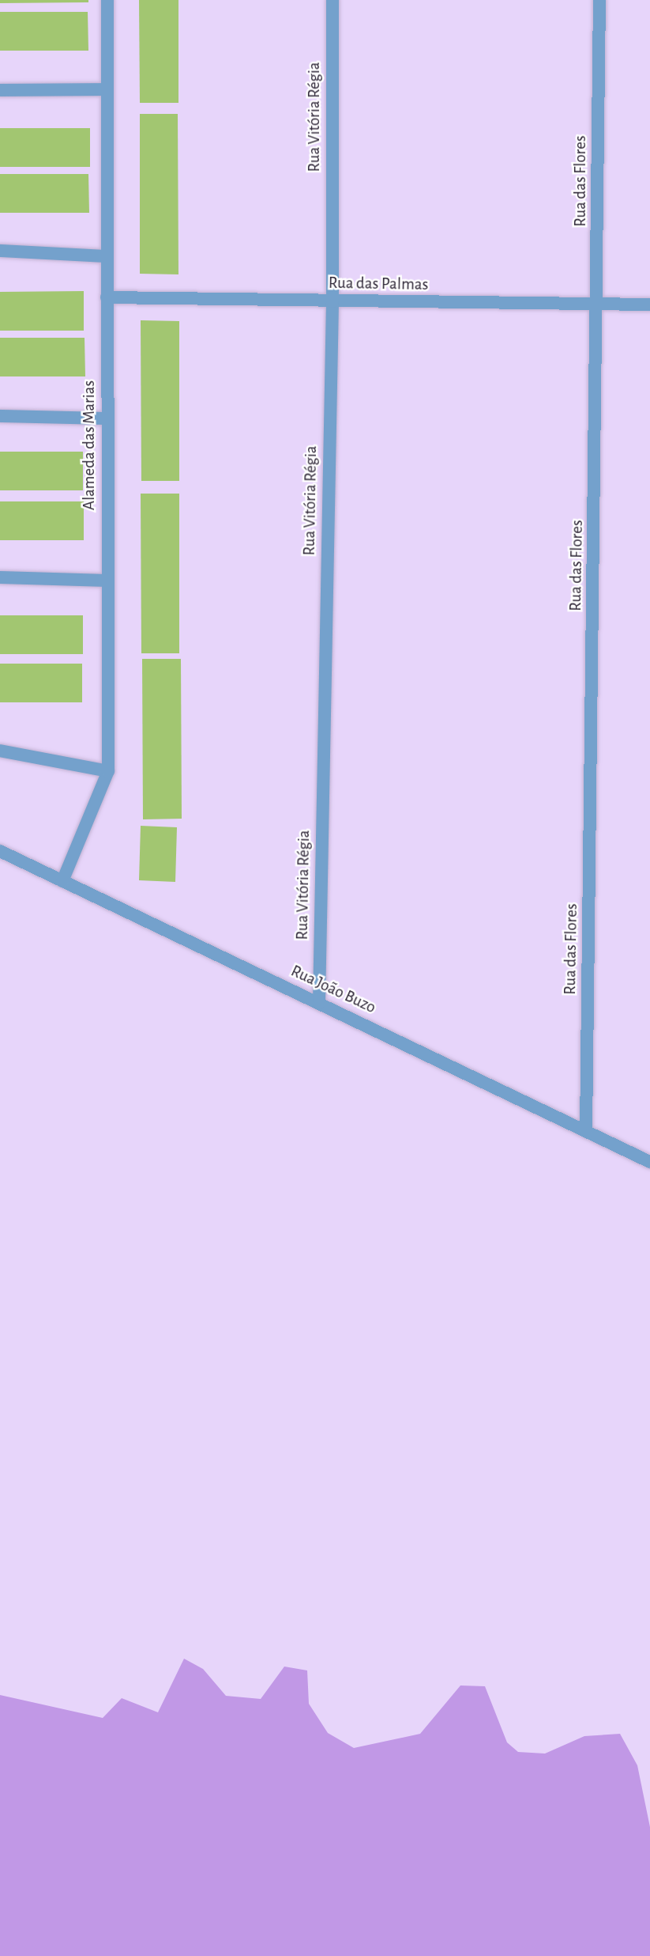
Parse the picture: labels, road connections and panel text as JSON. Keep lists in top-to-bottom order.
{
  "streets": {
    "street": [
      "Rua Vitória Régia",
      "Rua das Flores",
      "Rua das Palmas",
      "Alameda das Marias",
      "Rua João Buzo"
    ]
  },
  "crossings": [
    ["Rua Vitória Régia", "Rua das Palmas"],
    ["Rua Vitória Régia", "Rua João Buzo"],
    ["Rua das Flores", "Rua das Palmas"],
    ["Rua das Flores", "Rua João Buzo"],
    ["Rua das Palmas", "Alameda das Marias"],
    ["Alameda das Marias", "Rua João Buzo"]
  ]
}
